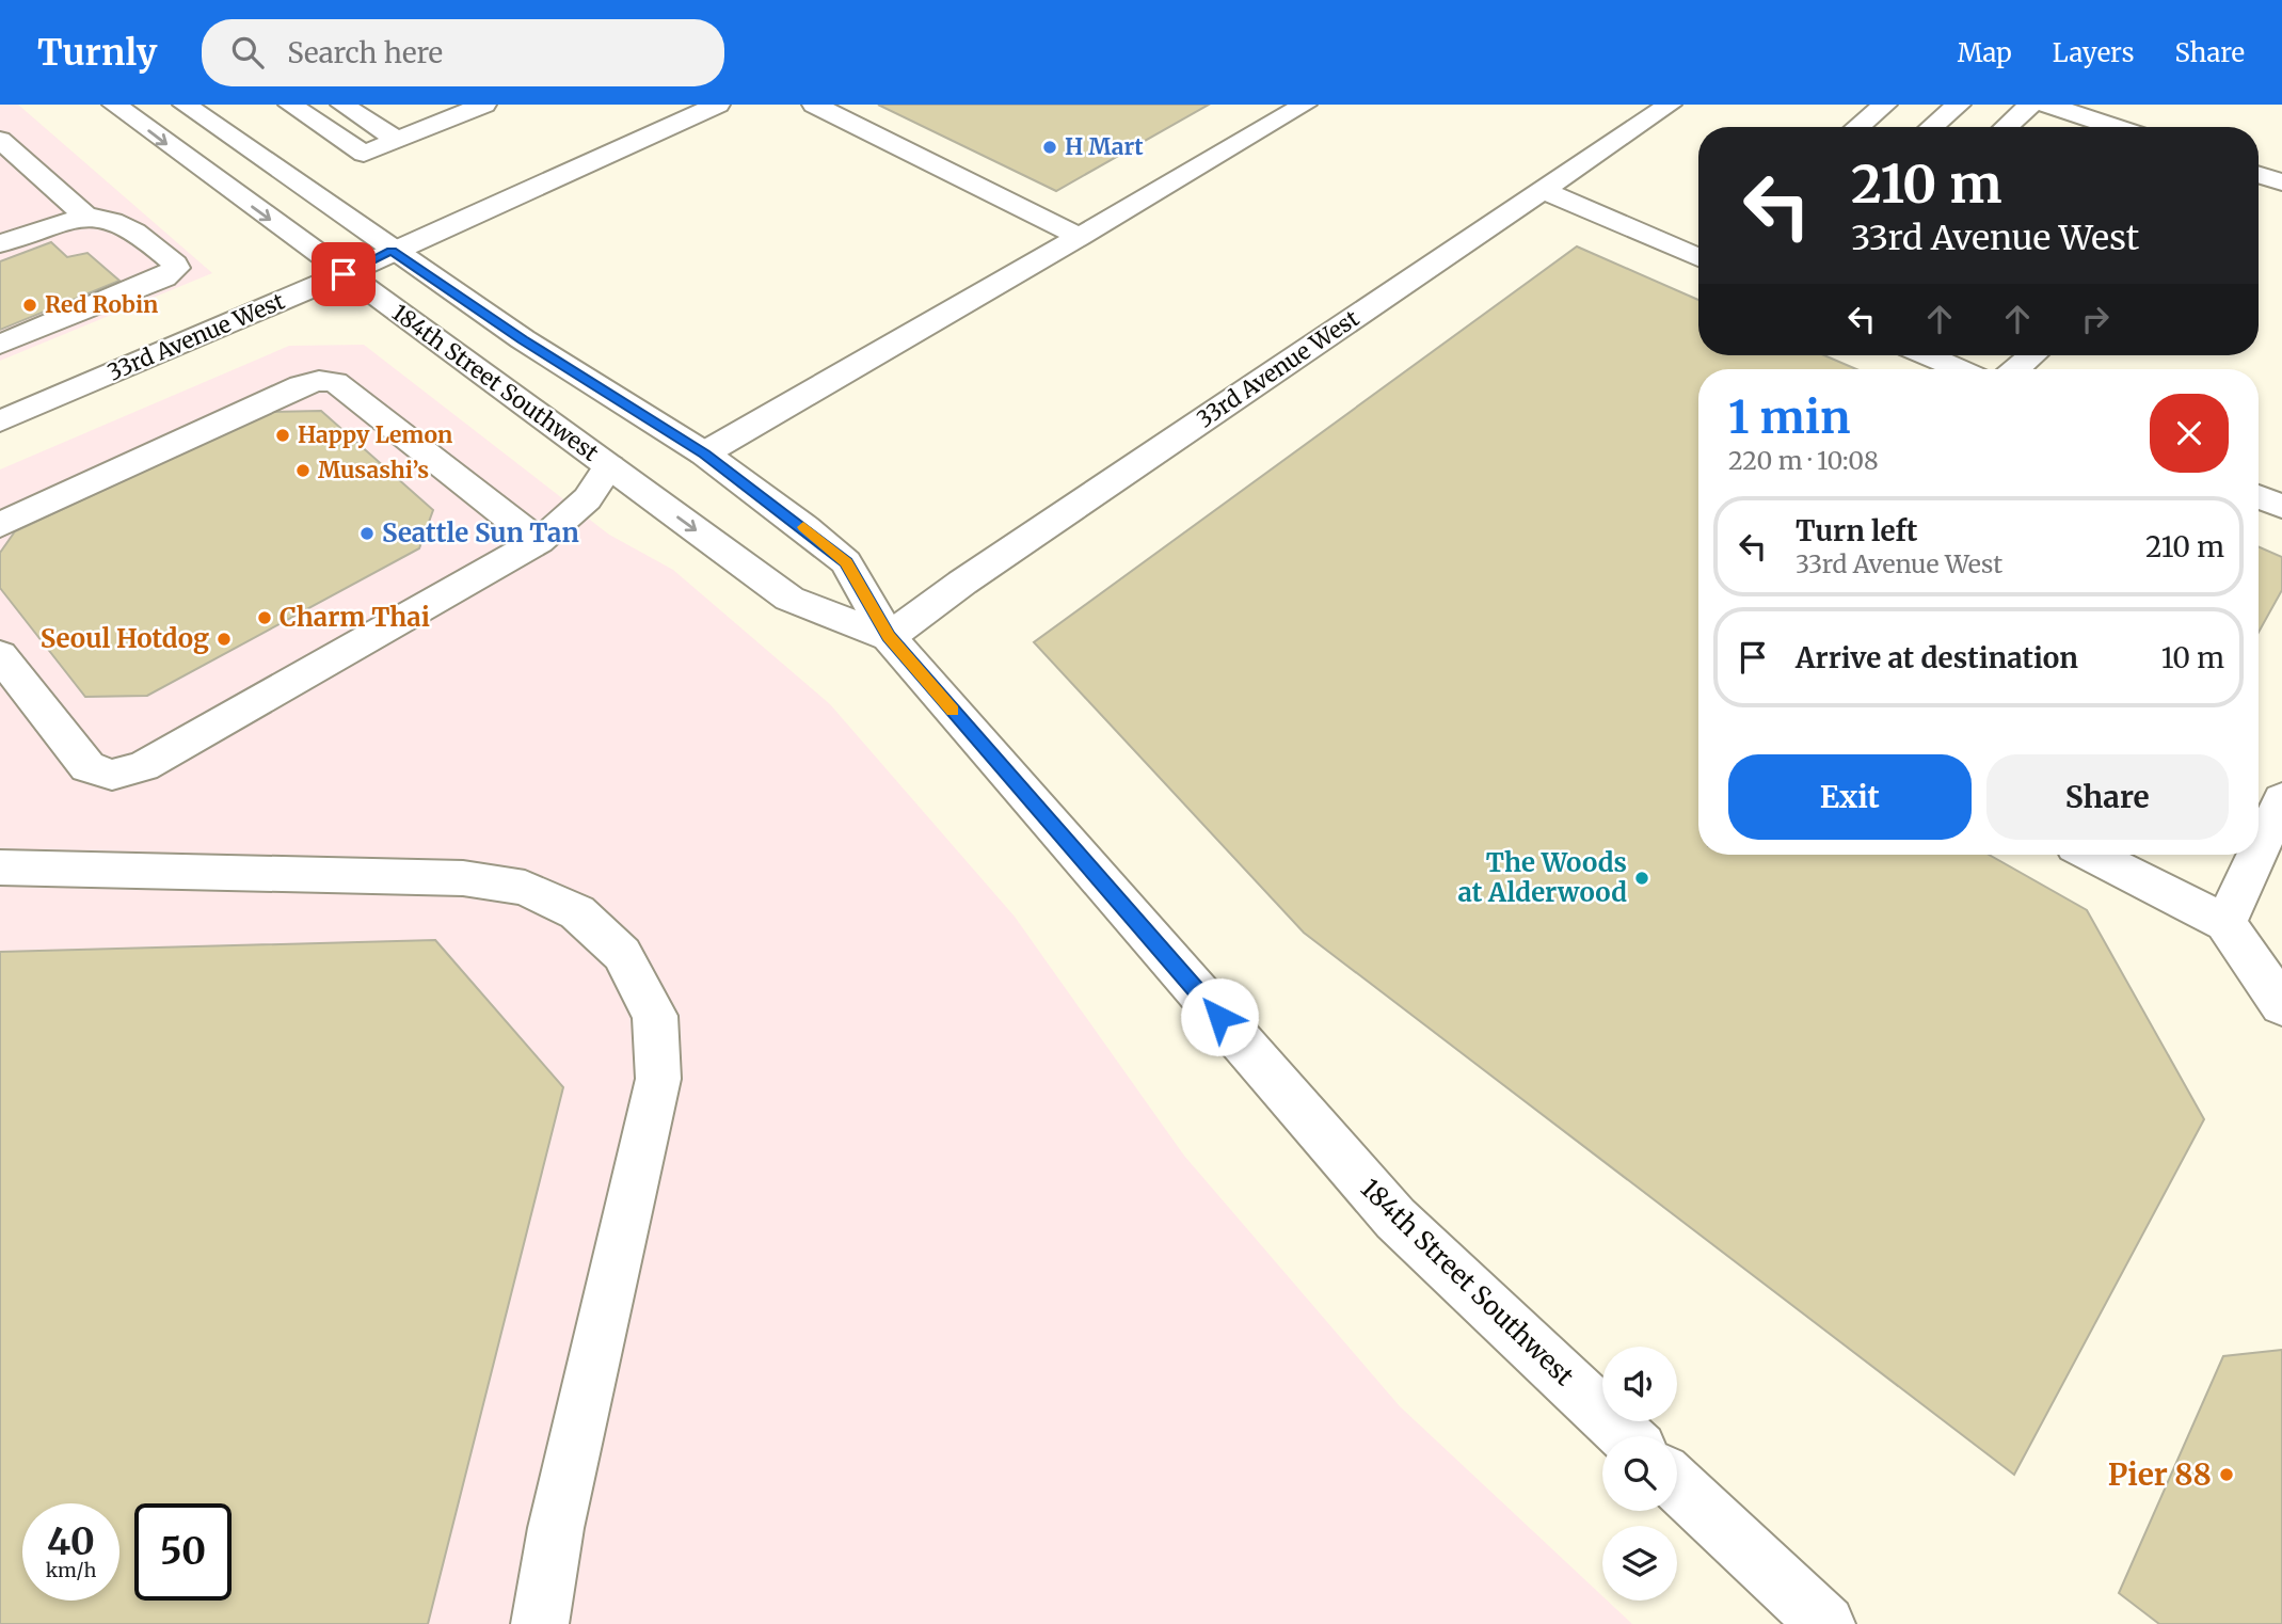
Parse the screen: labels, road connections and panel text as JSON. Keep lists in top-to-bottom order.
{
  "streets": {
    "main road": ["33rd Avenue West", "184th Street Southwest"]
  },
  "crossings": [
    ["33rd Avenue West", "184th Street Southwest"]
  ],
  "places": [
    "H Mart",
    "Red Robin",
    "Happy Lemon",
    "Musashi’s",
    "Seattle Sun Tan",
    "Charm Thai",
    "Seoul Hotdog",
    "The Woods at Alderwood",
    "Pier 88"
  ],
  "page": {
    "header": "Turnly",
    "search": "Search here",
    "nav": ["Map", "Layers", "Share"],
    "turn": ["210 m", "33rd Avenue West"],
    "heading": ["1 min", "220 m · 10:08"],
    "list": [
      {
        "name": "Turn left",
        "note": "33rd Avenue West",
        "value": "210 m"
      },
      {
        "name": "Arrive at destination",
        "value": "10 m"
      }
    ],
    "buttons": ["Exit", "Share"],
    "speed": "40 km/h",
    "limit": "50"
  }
}
